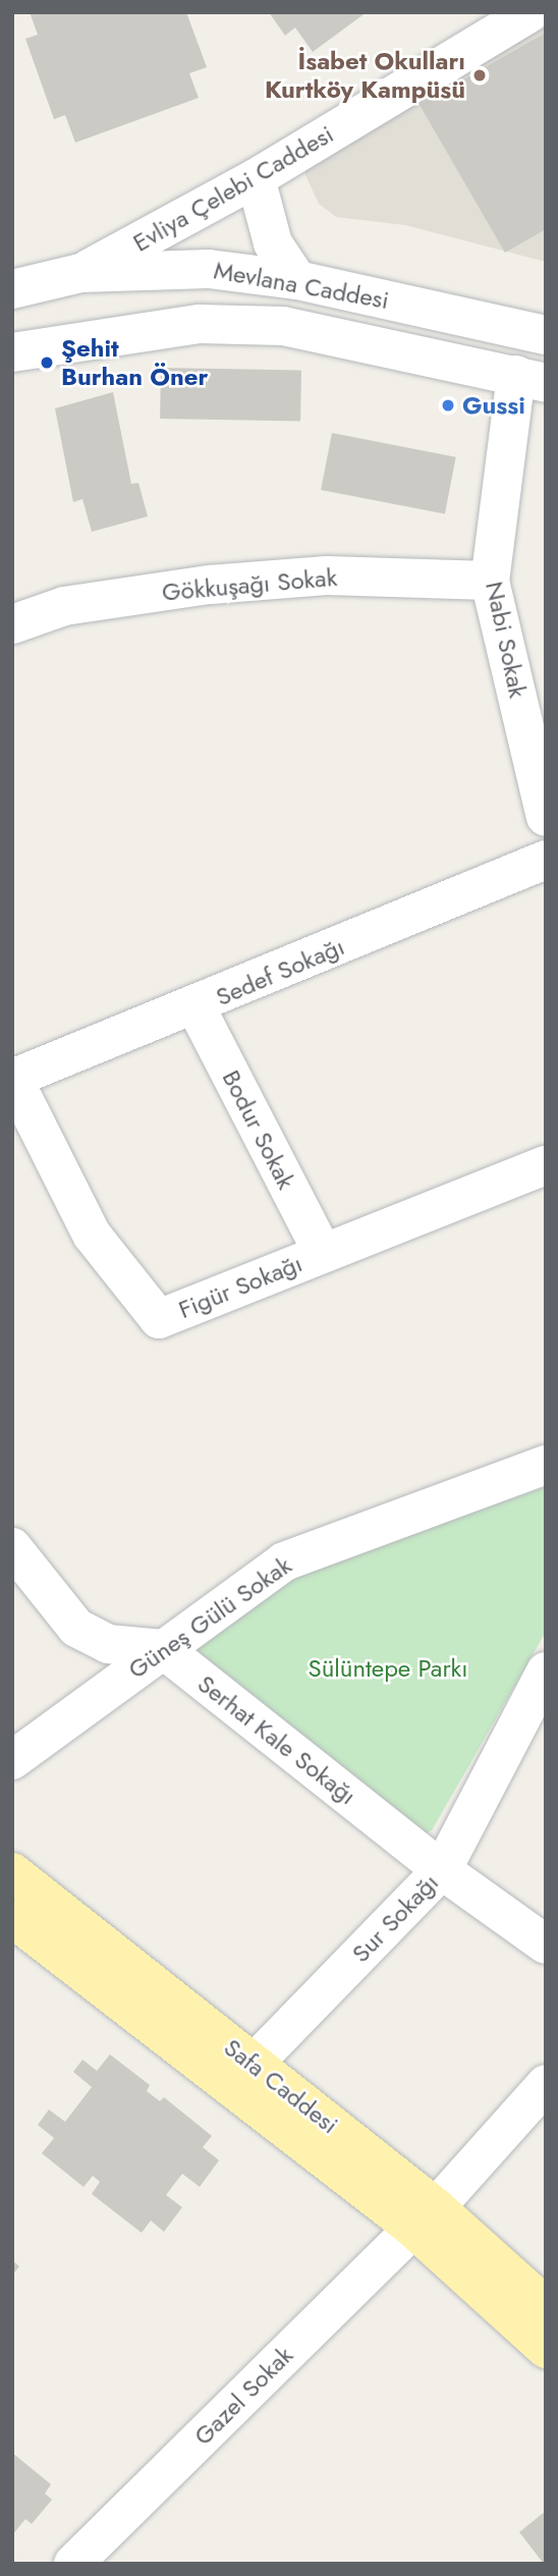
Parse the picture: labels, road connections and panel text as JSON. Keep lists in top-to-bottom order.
{
  "streets": {
    "main road": ["Safa Caddesi"],
    "street": [
      "Evliya Çelebi Caddesi",
      "Mevlana Caddesi",
      "Gökkuşağı Sokak",
      "Nabi Sokak",
      "Sedef Sokağı",
      "Bodur Sokak",
      "Figür Sokağı",
      "Güneş Gülü Sokak",
      "Serhat Kale Sokağı",
      "Sur Sokağı",
      "Gazel Sokak"
    ]
  },
  "crossings": [
    ["Evliya Çelebi Caddesi", "Mevlana Caddesi"],
    ["Mevlana Caddesi", "Nabi Sokak"],
    ["Gökkuşağı Sokak", "Nabi Sokak"],
    ["Sedef Sokağı", "Bodur Sokak"],
    ["Sedef Sokağı", "Figür Sokağı"],
    ["Bodur Sokak", "Figür Sokağı"],
    ["Güneş Gülü Sokak", "Serhat Kale Sokağı"],
    ["Serhat Kale Sokağı", "Sur Sokağı"],
    ["Sur Sokağı", "Safa Caddesi"],
    ["Safa Caddesi", "Gazel Sokak"]
  ],
  "parks": ["Sülüntepe Parkı"],
  "places": ["İsabet Okulları Kurtköy Kampüsü", "Şehit Burhan Öner", "Gussi"]
}
